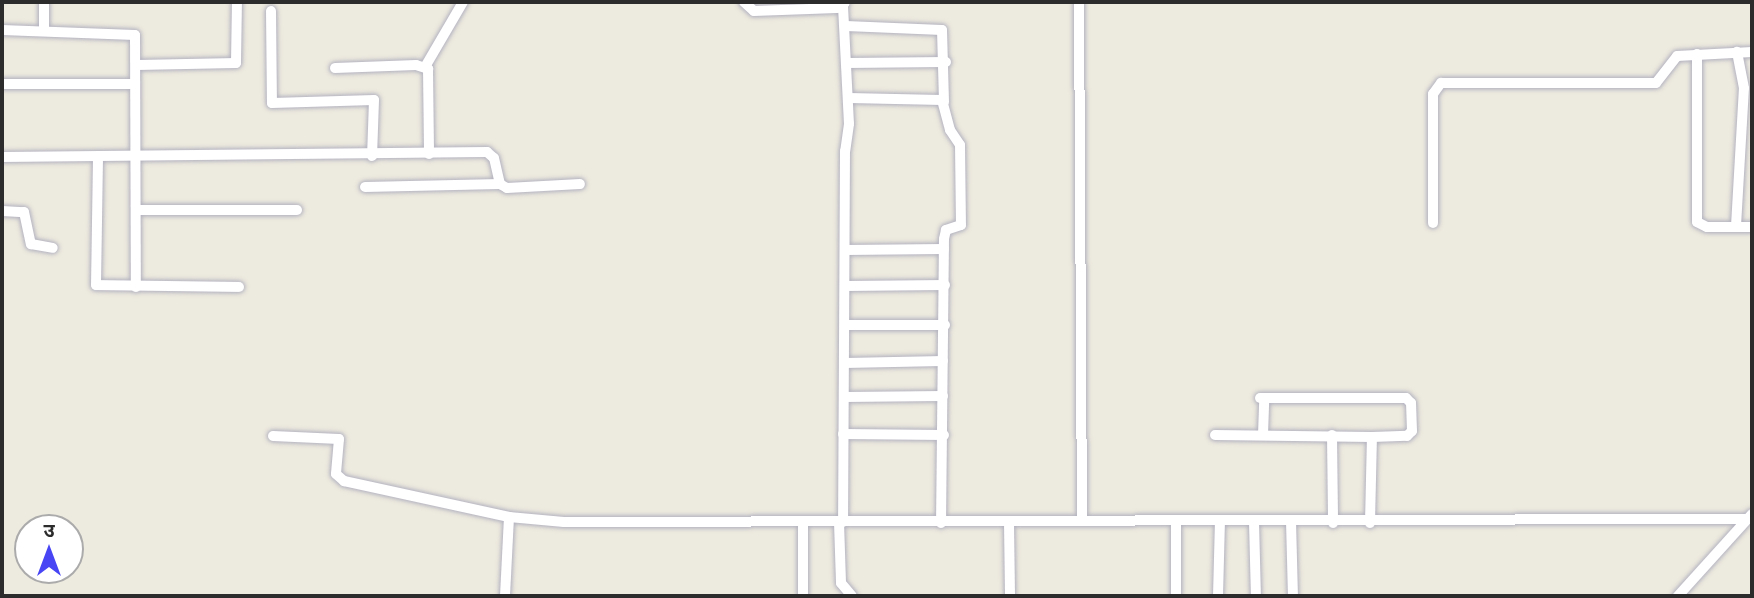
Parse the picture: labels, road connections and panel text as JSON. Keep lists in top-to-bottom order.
{
  "north": "top"
}
